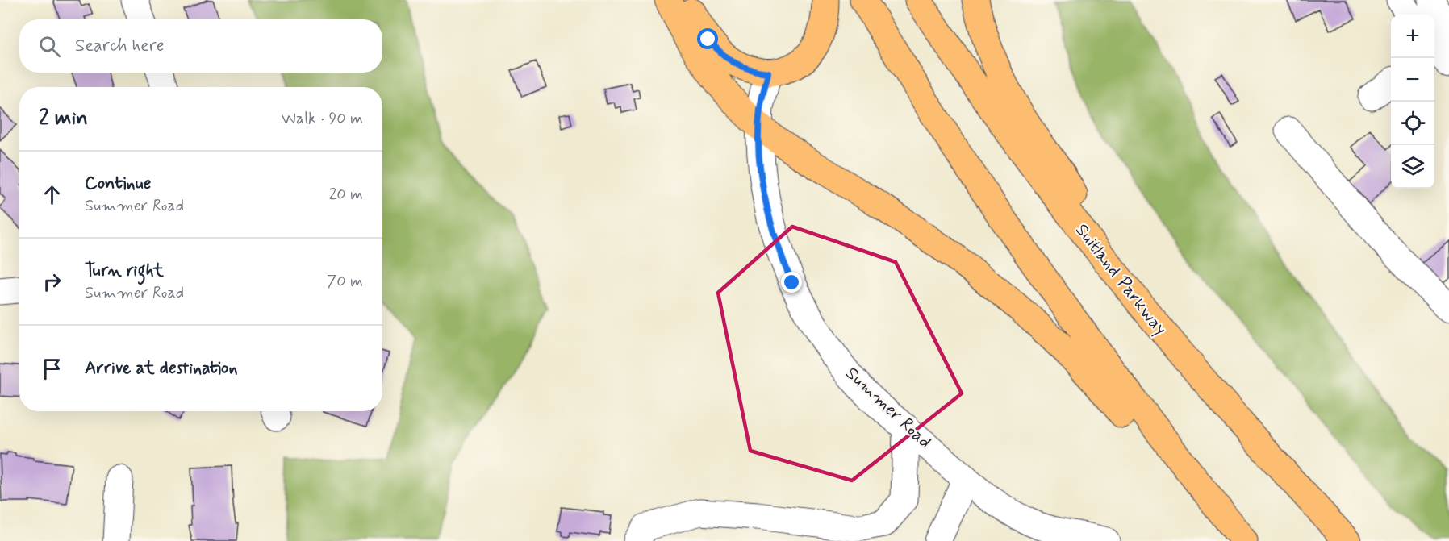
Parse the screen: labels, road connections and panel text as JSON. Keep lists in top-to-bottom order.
{
  "streets": {
    "main road": ["Suitland Parkway"],
    "street": ["Summer Road"]
  },
  "page": {
    "map_buttons": ["+", "−"],
    "search": "Search here",
    "heading": ["2 min", "Walk · 90 m"],
    "list": [
      ["Continue", "Summer Road", "20 m"],
      ["Turn right", "Summer Road", "70 m"],
      "Arrive at destination"
    ]
  }
}
